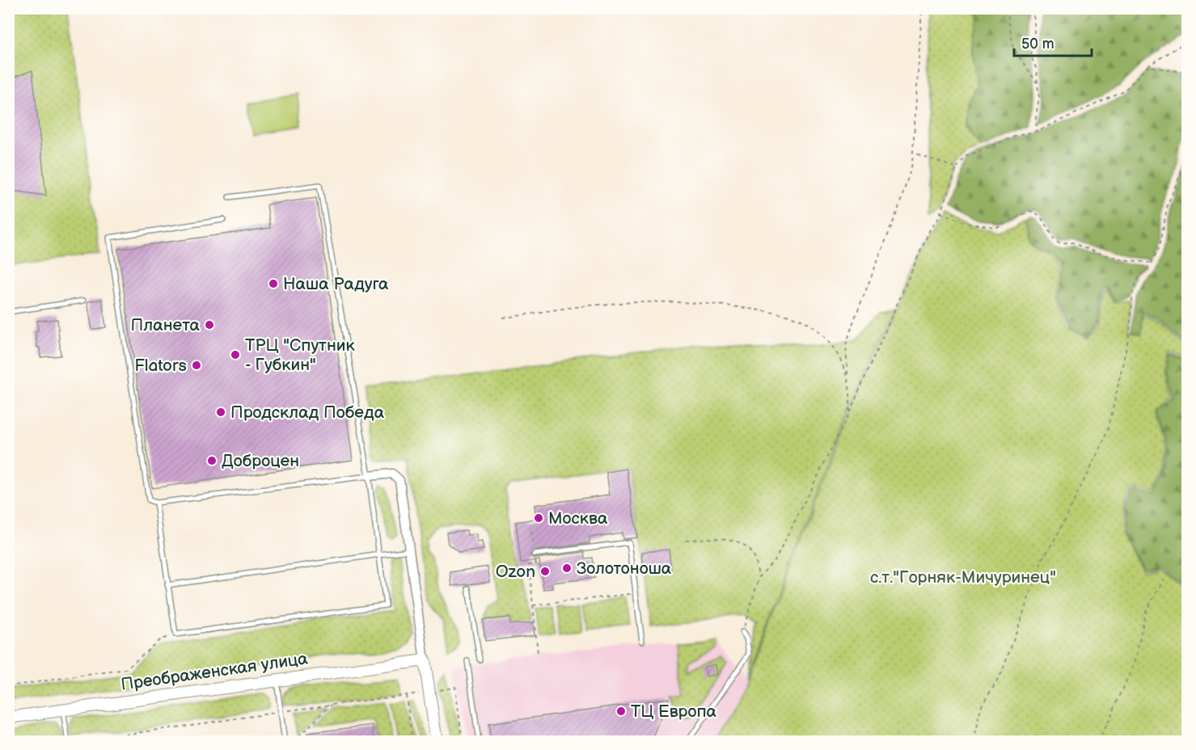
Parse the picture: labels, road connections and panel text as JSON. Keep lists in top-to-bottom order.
{
  "streets": {
    "main road": ["Преображенская улица"]
  },
  "parks": ["с.т.\"Горняк-Мичуринец\""],
  "places": [
    "Наша Радуга",
    "Планета",
    "ТРЦ \"Спутник - Губкин\"",
    "Flators",
    "Продсклад Победа",
    "Доброцен",
    "Москва",
    "Золотоноша",
    "Ozon",
    "ТЦ Европа"
  ],
  "scale_bar": "50 m"
}
